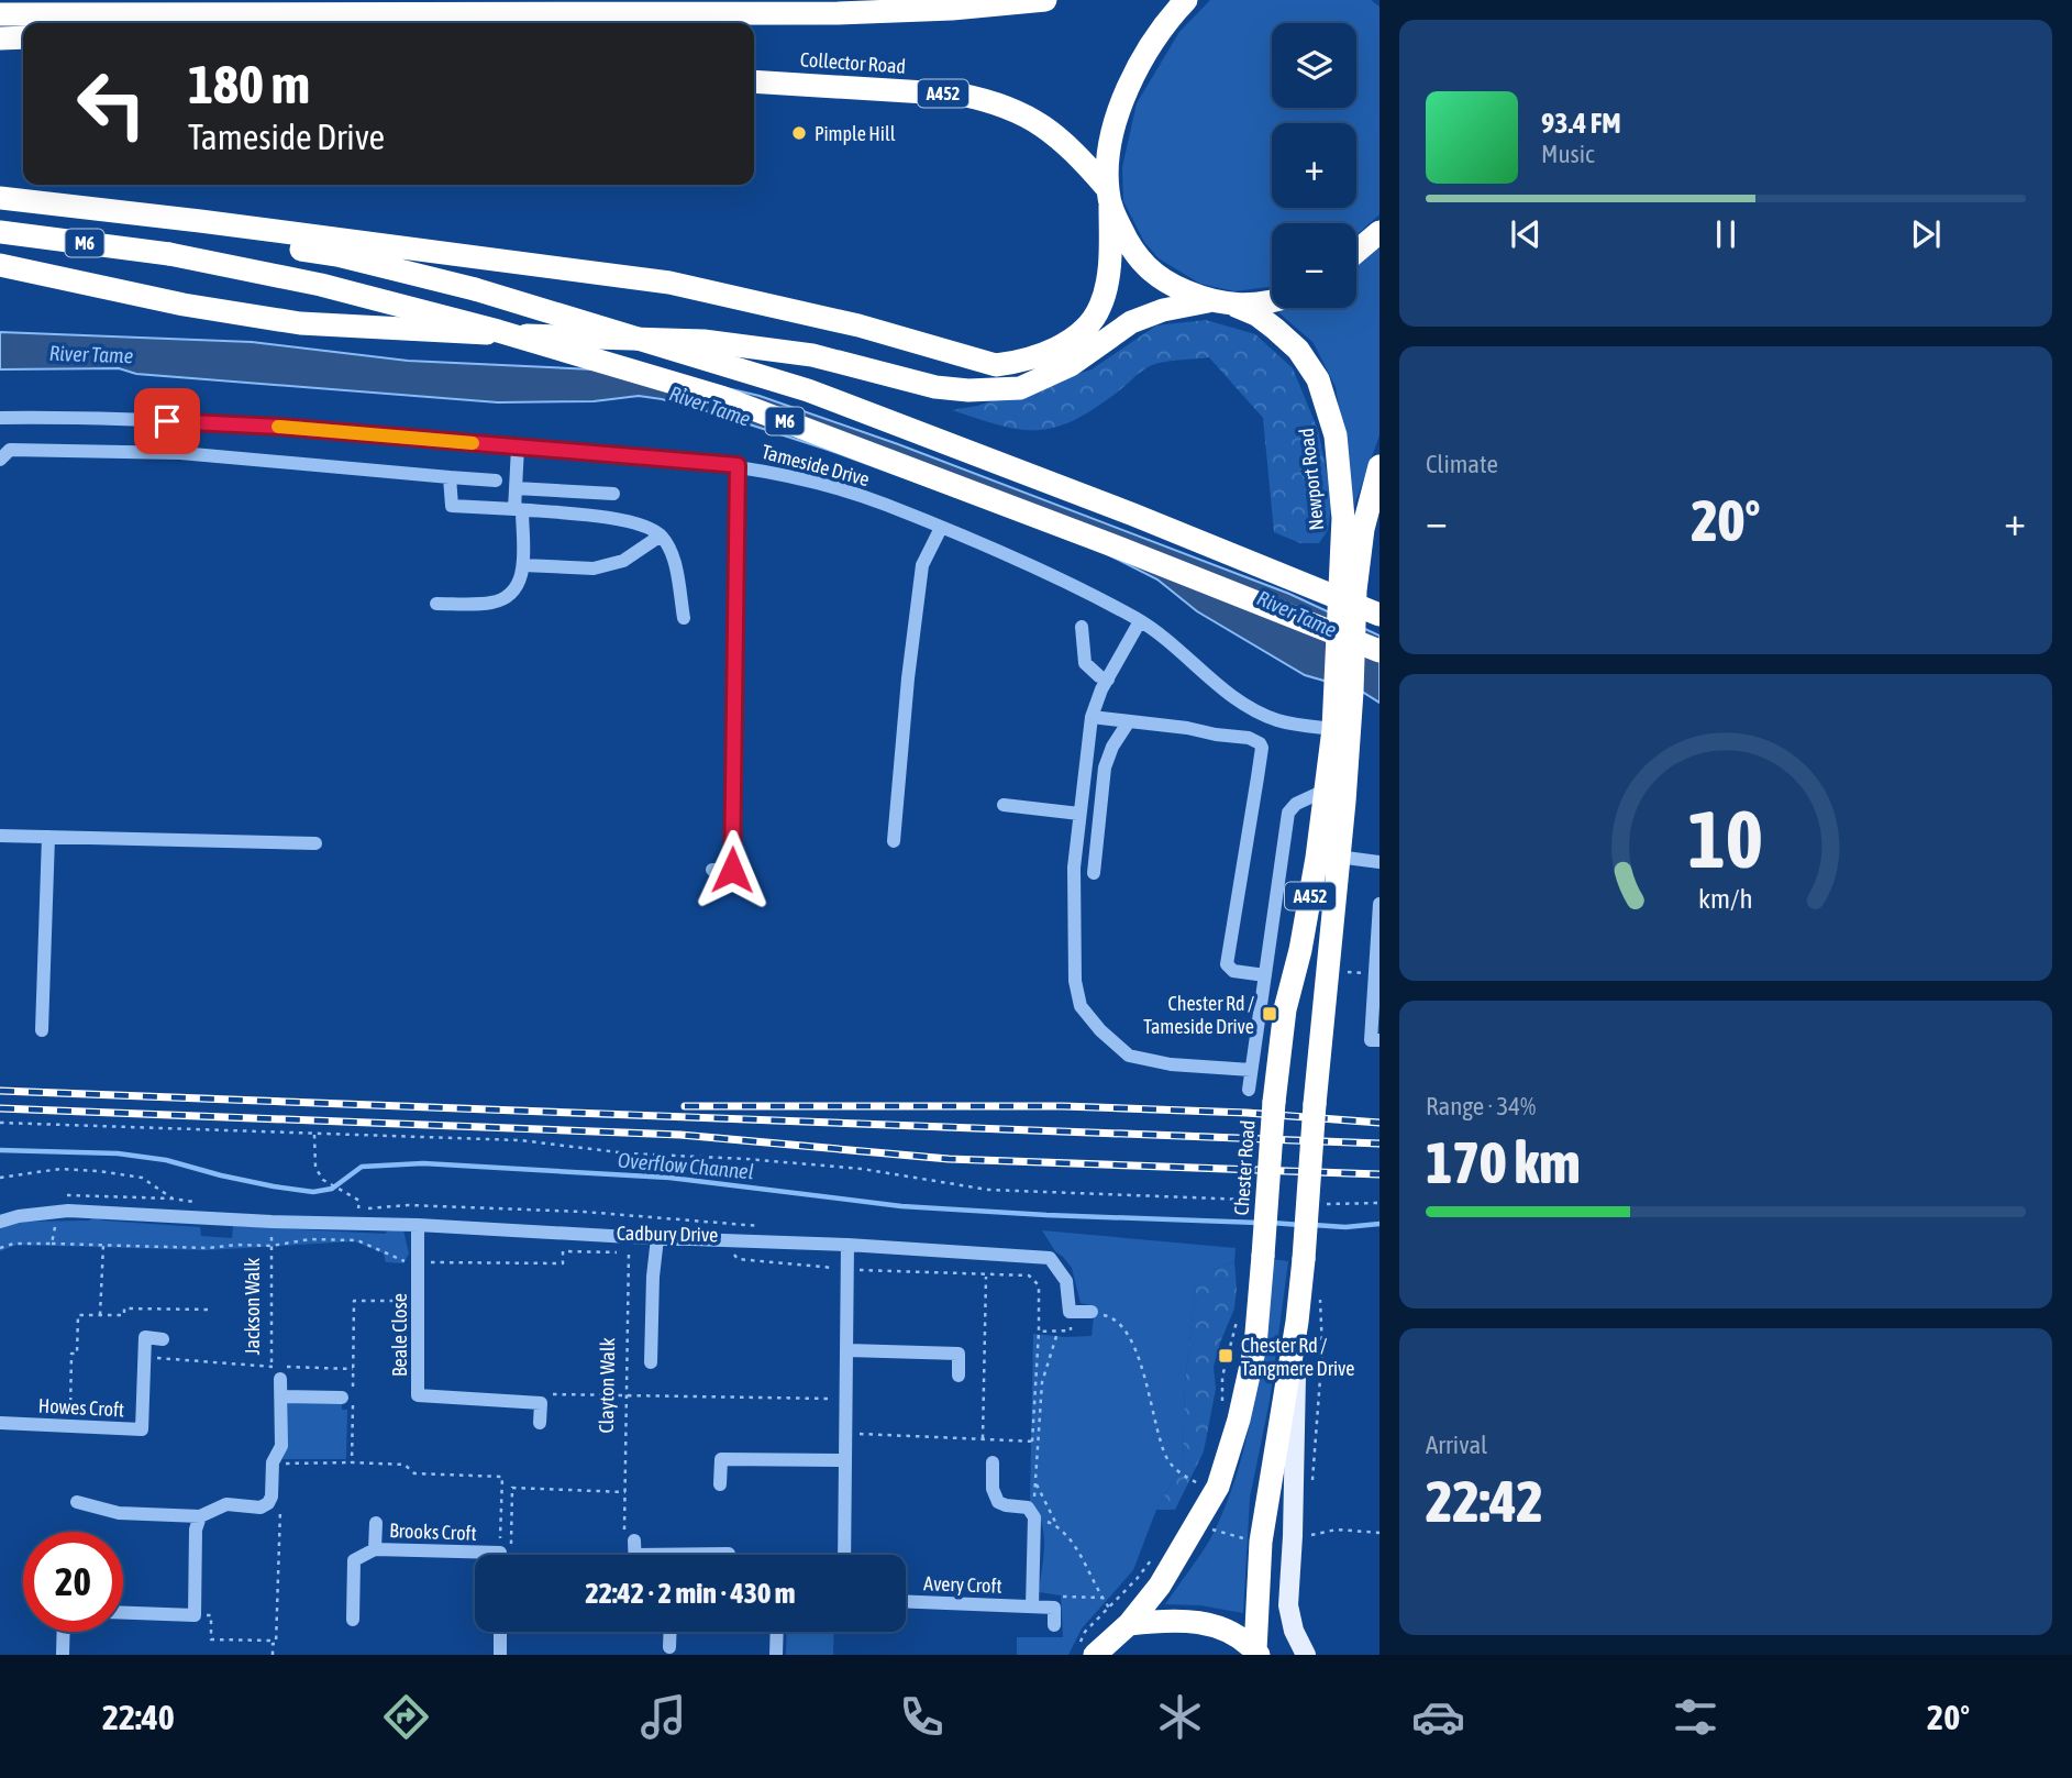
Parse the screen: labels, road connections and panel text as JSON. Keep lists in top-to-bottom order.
{
  "streets": {
    "highway": [
      "Collector Road",
      "A452",
      "M6",
      "Newport Road",
      "Chester Road"
    ],
    "street": [
      "Tameside Drive",
      "Cadbury Drive",
      "Beale Close",
      "Howes Croft",
      "Brooks Croft",
      "Avery Croft"
    ],
    "path": ["Jackson Walk", "Clayton Walk"]
  },
  "crossings": [
    ["A452", "Newport Road"],
    ["A452", "Chester Road"],
    ["Tameside Drive", "Chester Road"],
    ["Newport Road", "Chester Road"],
    ["Cadbury Drive", "Jackson Walk"],
    ["Cadbury Drive", "Beale Close"],
    ["Cadbury Drive", "Clayton Walk"]
  ],
  "water": ["River Tame", "Overflow Channel"],
  "places": {
    "other": ["Pimple Hill"],
    "transit": ["Chester Rd / Tameside Drive", "Chester Rd / Tangmere Drive"]
  },
  "page": {
    "map_buttons": ["+", "−"],
    "turn": ["180 m", "Tameside Drive"],
    "song": ["93.4 FM", "Music"],
    "tile": [
      "Climate",
      ["Range · 34%", "170 km"],
      ["Arrival", "22:42"]
    ],
    "heat": ["−", "20°", "+"],
    "limit": "20",
    "trip": "22:42 · 2 min · 430 m",
    "tabs": ["22:40", "20°"],
    "gauge": ["10", "km/h"]
  }
}
